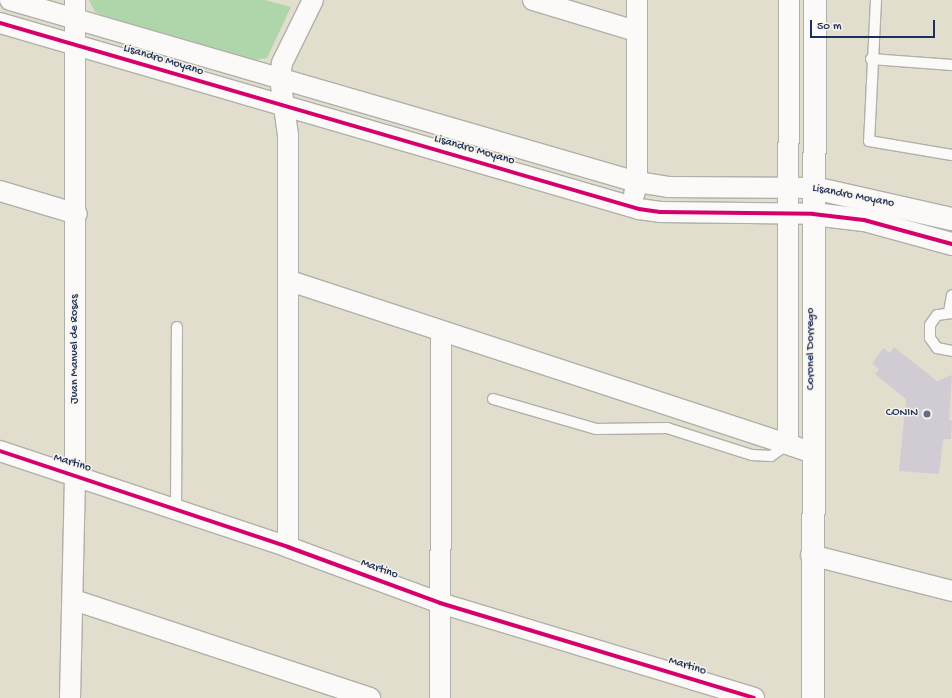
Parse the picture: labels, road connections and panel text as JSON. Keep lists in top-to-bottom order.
{
  "streets": {
    "street": [
      "Lisandro Moyano",
      "Juan Manuel de Rosas",
      "Coronel Dorrego",
      "Martino"
    ]
  },
  "crossings": [
    ["Lisandro Moyano", "Juan Manuel de Rosas"],
    ["Lisandro Moyano", "Coronel Dorrego"],
    ["Juan Manuel de Rosas", "Martino"]
  ],
  "places": ["CONIN"],
  "scale_bar": "50 m"
}
